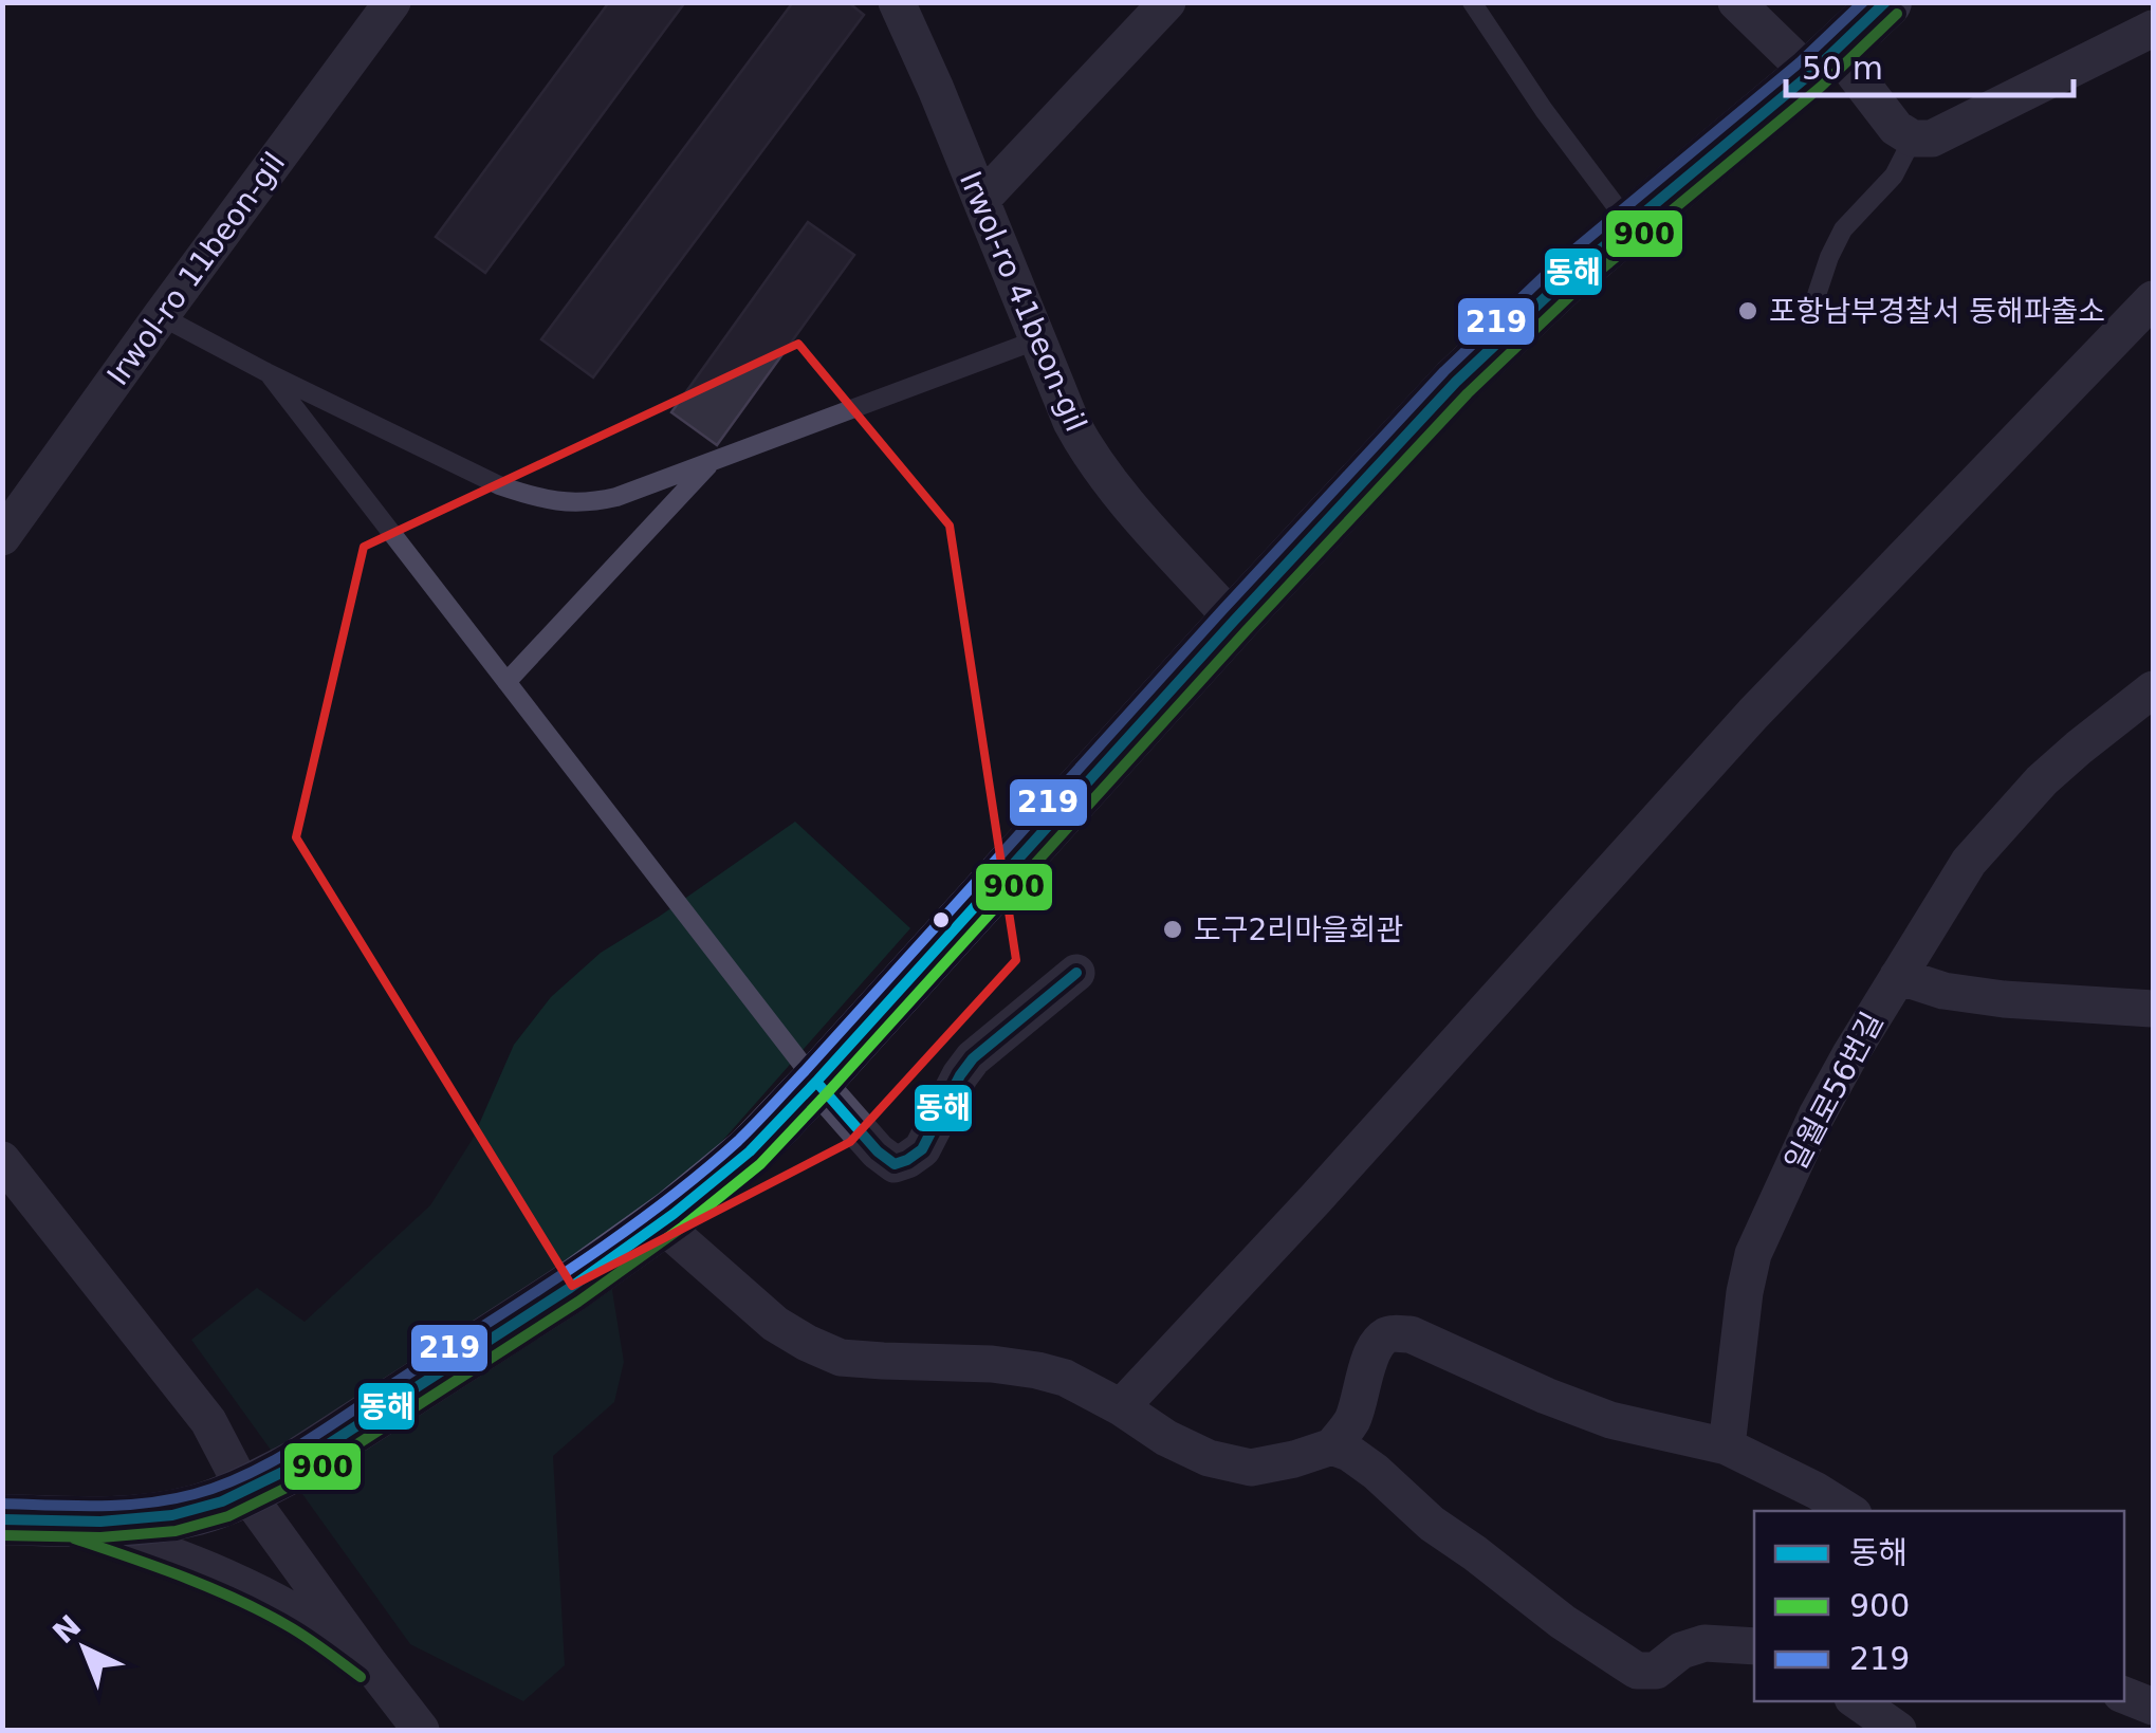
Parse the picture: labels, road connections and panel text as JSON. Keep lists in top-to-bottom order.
{
  "streets": {
    "street": ["Irwol-ro 11beon-gil", "Irwol-ro 41beon-gil", "일월로56번길"]
  },
  "places": ["포항남부경찰서 동해파출소", "도구2리마을회관"],
  "lines": ["transit line 동해", "transit line 219", "transit line 900"],
  "legend": ["동해", "900", "219"],
  "scale_bar": "50 m",
  "north": "top left"
}
